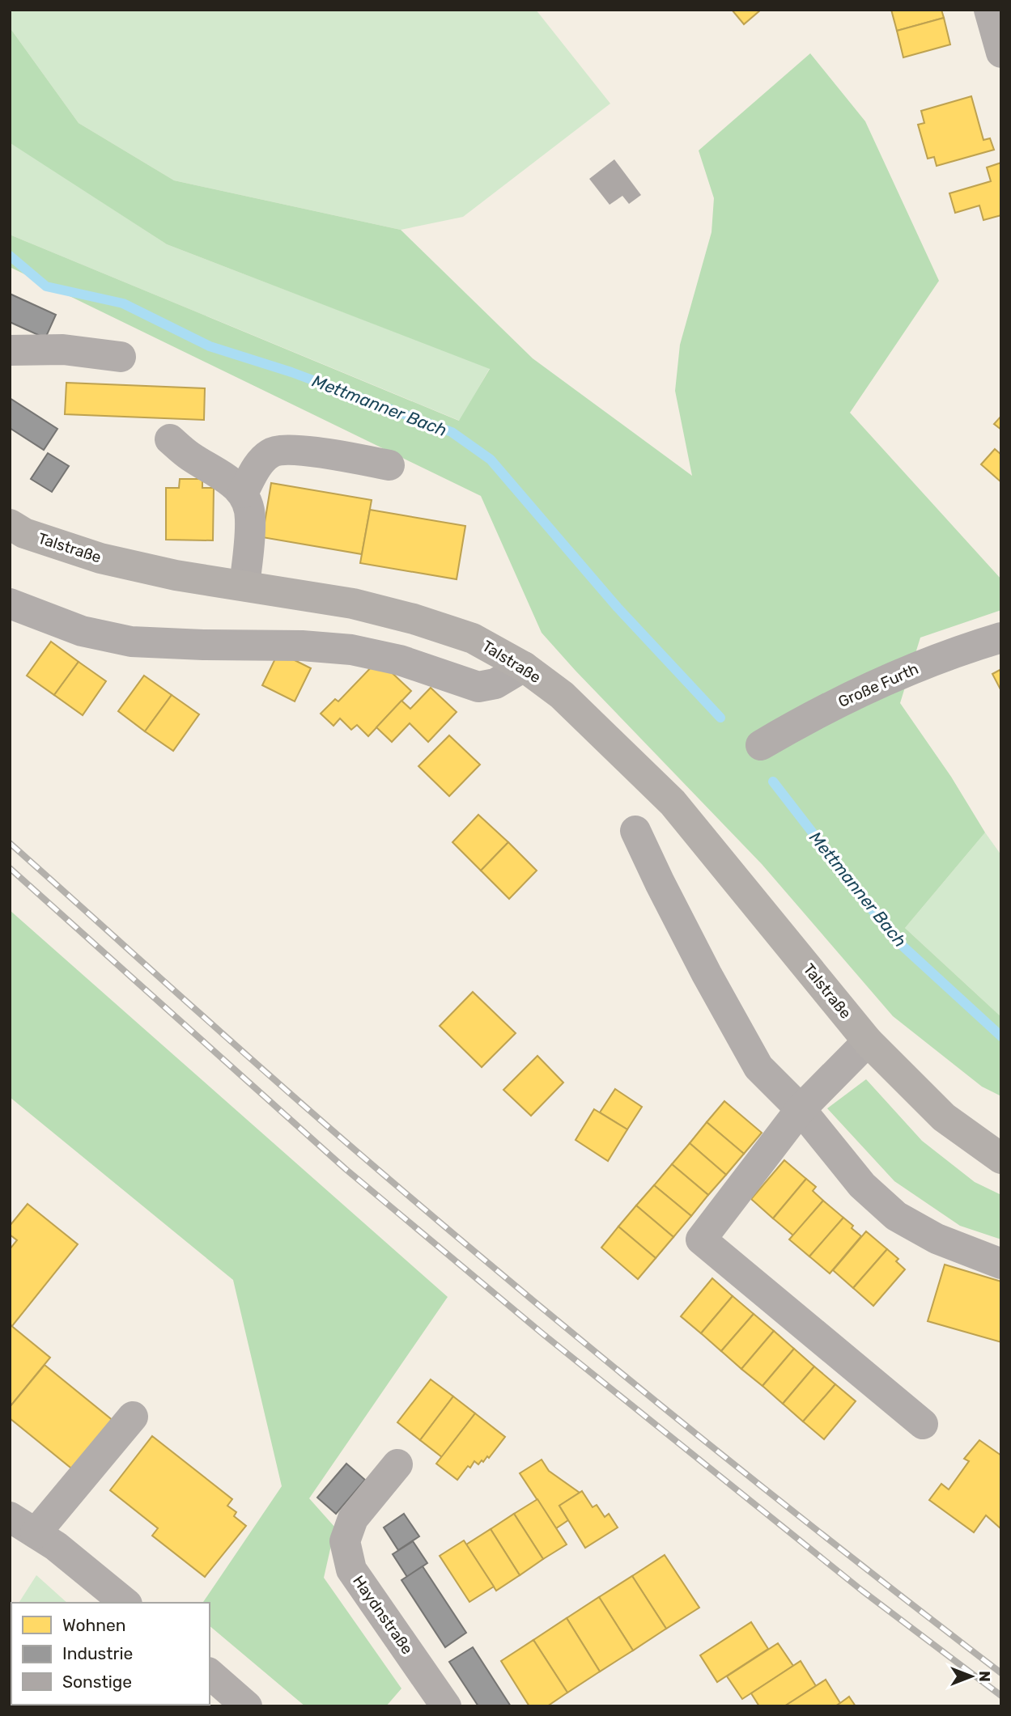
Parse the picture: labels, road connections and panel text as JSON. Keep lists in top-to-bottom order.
{
  "streets": {
    "main road": ["Talstraße"],
    "street": ["Große Furth", "Haydnstraße"]
  },
  "water": ["Mettmanner Bach"],
  "legend": ["Wohnen", "Industrie", "Sonstige"],
  "north": "right"
}
